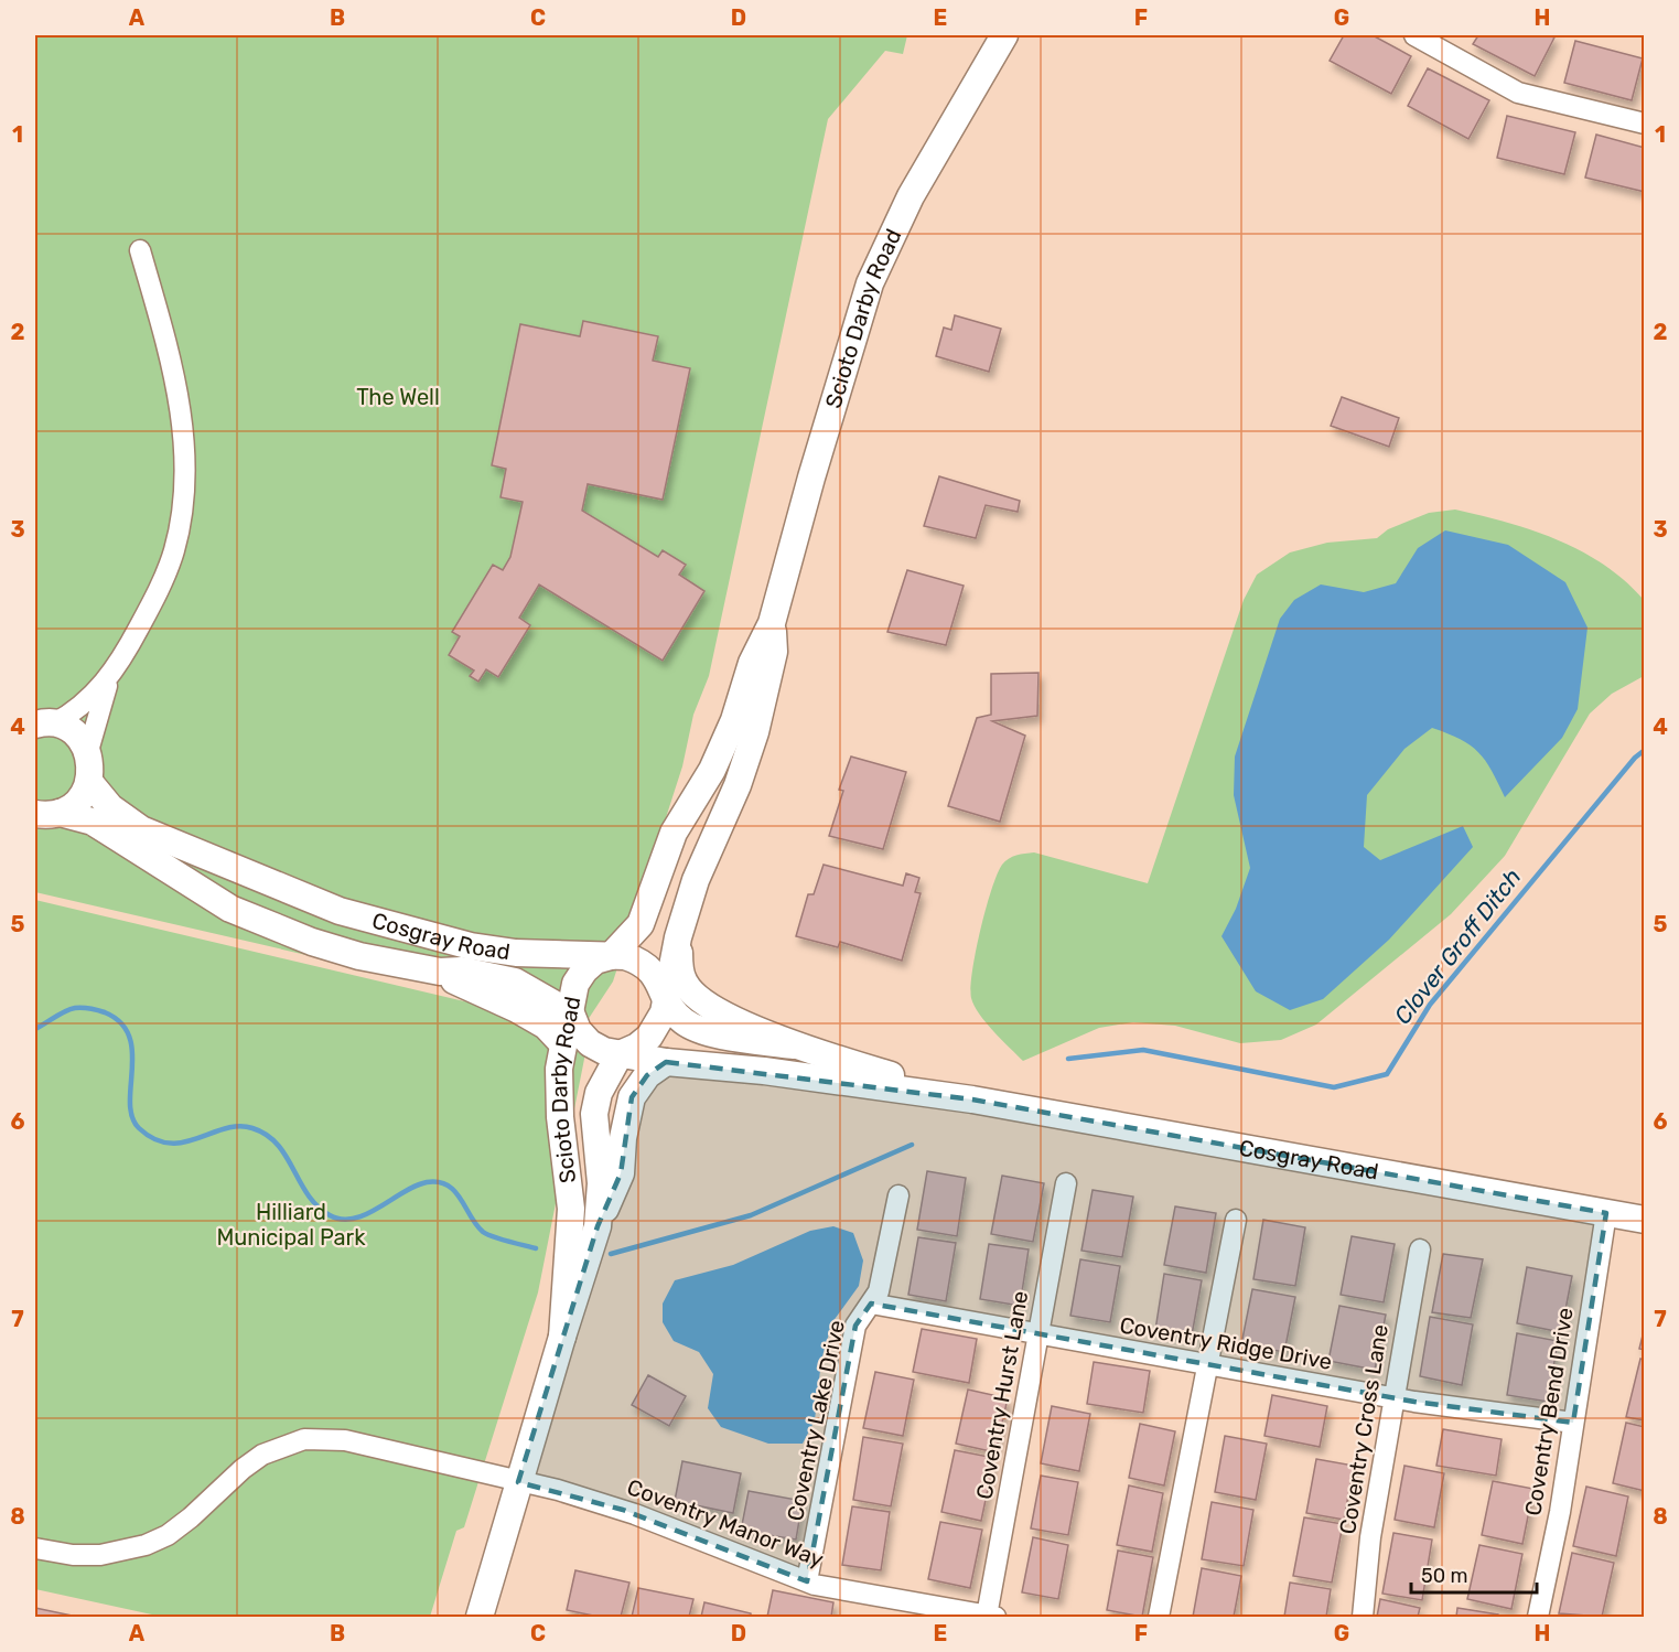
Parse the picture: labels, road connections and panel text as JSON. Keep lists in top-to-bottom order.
{
  "streets": {
    "main road": ["Scioto Darby Road", "Cosgray Road"],
    "street": [
      "Coventry Ridge Drive",
      "Coventry Hurst Lane",
      "Coventry Bend Drive",
      "Coventry Lake Drive",
      "Coventry Cross Lane",
      "Coventry Manor Way"
    ]
  },
  "crossings": [
    ["Scioto Darby Road", "Cosgray Road"],
    ["Scioto Darby Road", "Coventry Manor Way"],
    ["Cosgray Road", "Coventry Bend Drive"],
    ["Coventry Ridge Drive", "Coventry Hurst Lane"],
    ["Coventry Ridge Drive", "Coventry Bend Drive"],
    ["Coventry Ridge Drive", "Coventry Lake Drive"],
    ["Coventry Ridge Drive", "Coventry Cross Lane"],
    ["Coventry Hurst Lane", "Coventry Manor Way"],
    ["Coventry Lake Drive", "Coventry Manor Way"]
  ],
  "water": ["Clover Groff Ditch"],
  "parks": ["The Well", "Hilliard Municipal Park"],
  "scale_bar": "50 m",
  "grid": {
    "columns": [
      "A",
      "B",
      "C",
      "D",
      "E",
      "F",
      "G",
      "H"
    ],
    "rows": [
      "1",
      "2",
      "3",
      "4",
      "5",
      "6",
      "7",
      "8"
    ]
  }
}
